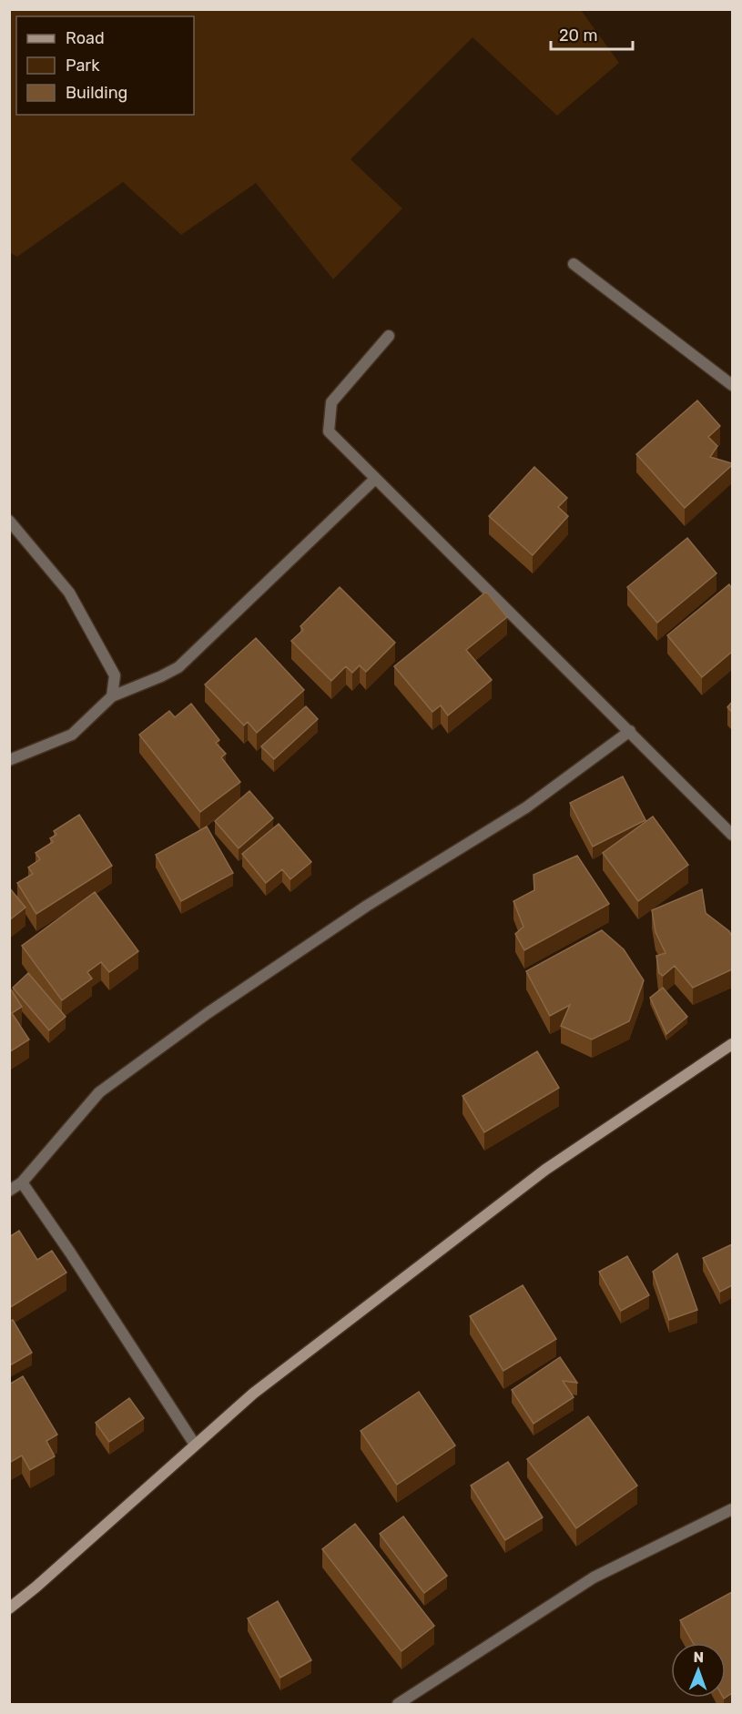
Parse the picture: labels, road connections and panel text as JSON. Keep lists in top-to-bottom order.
{
  "legend": ["Road", "Park", "Building"],
  "scale_bar": "20 m",
  "north": "top"
}
